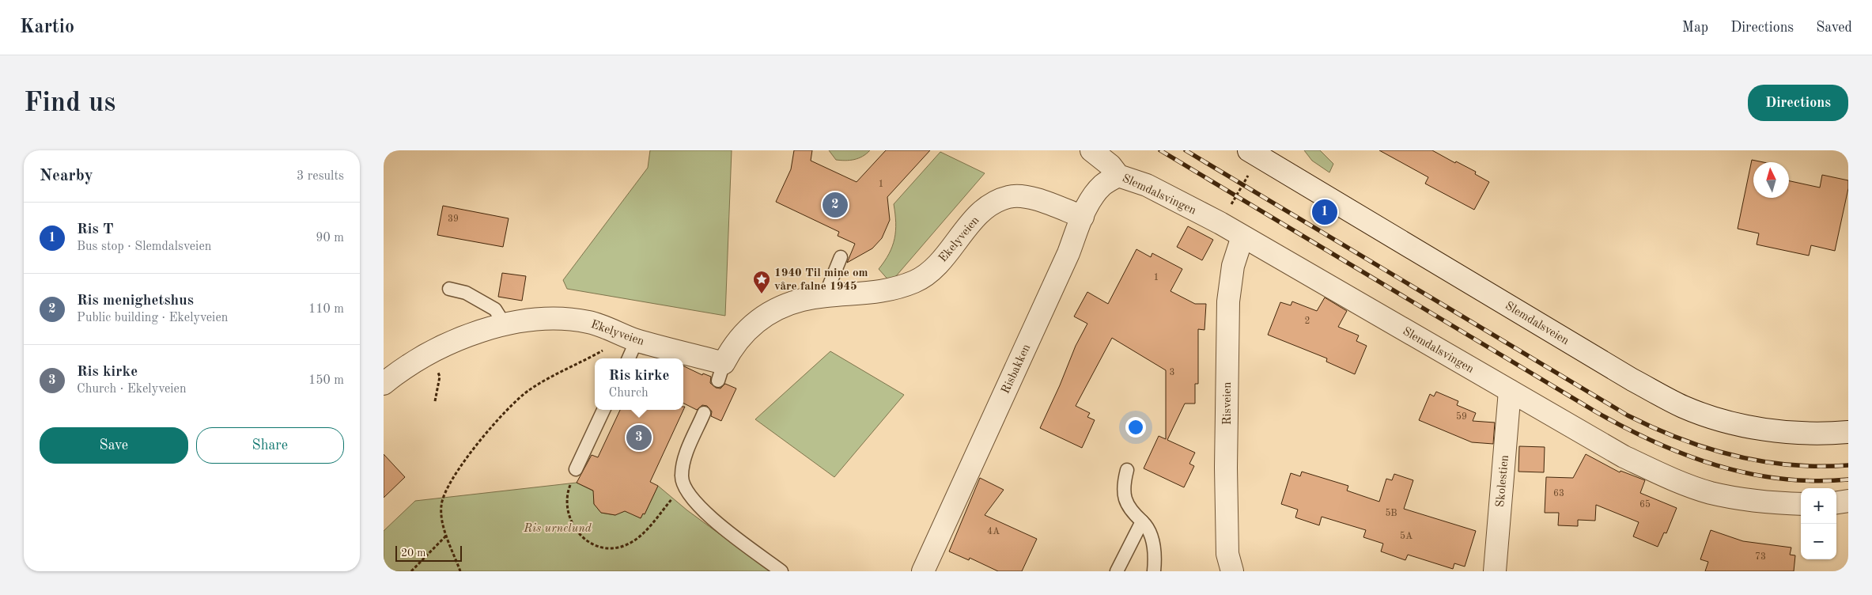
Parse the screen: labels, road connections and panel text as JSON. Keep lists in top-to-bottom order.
{
  "streets": {
    "street": [
      "Slemdalsvingen",
      "Ekelyveien",
      "Slemdalsveien",
      "Risbakken",
      "Risveien",
      "Skolestien"
    ]
  },
  "crossings": [
    ["Slemdalsvingen", "Risbakken"],
    ["Slemdalsvingen", "Risveien"],
    ["Slemdalsvingen", "Skolestien"],
    ["Ekelyveien", "Risbakken"]
  ],
  "parks": ["Ris urnelund"],
  "places": {
    "place": ["1940 Til mine om våre falne 1945"]
  },
  "house_numbers": [
    "1",
    "39",
    "1",
    "2",
    "3",
    "59",
    "63",
    "65",
    "5B",
    "4A",
    "5A",
    "73"
  ],
  "scale_bar": "20 m",
  "north": "top",
  "page": {
    "header": "Kartio",
    "nav": ["Map", "Directions", "Saved"],
    "buttons": [
      "Directions",
      ["Save", "Share"]
    ],
    "title": "Find us",
    "heading": ["Nearby", "3 results"],
    "pins": ["2", "1", "3"],
    "list": [
      {
        "mark": "1",
        "name": "Ris T",
        "note": "Bus stop · Slemdalsveien",
        "value": "90 m"
      },
      {
        "mark": "2",
        "name": "Ris menighetshus",
        "note": "Public building · Ekelyveien",
        "value": "110 m"
      },
      {
        "mark": "3",
        "name": "Ris kirke",
        "note": "Church · Ekelyveien",
        "value": "150 m"
      }
    ],
    "popup": ["Ris kirke", "Church"],
    "map_buttons": ["+", "−"],
    "scale": "20 m"
  }
}
